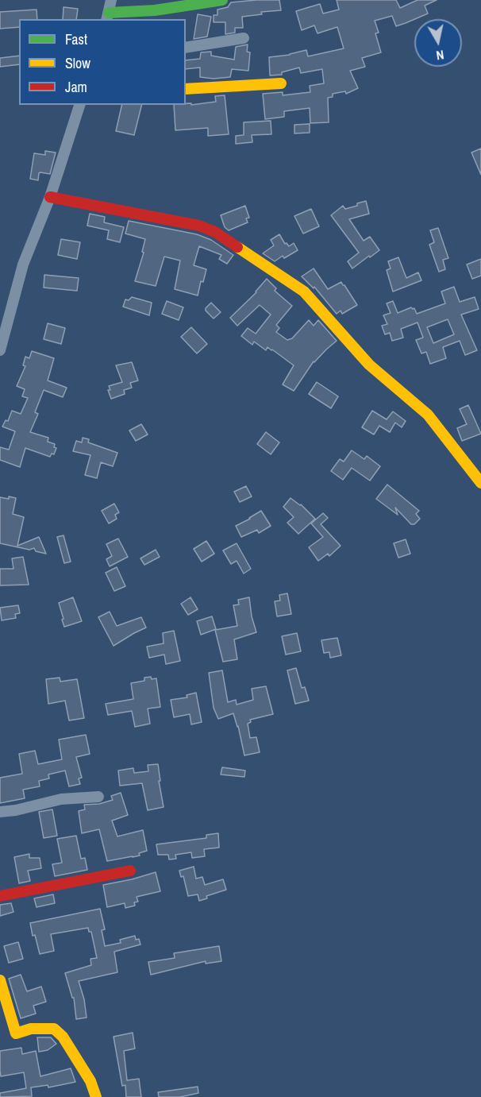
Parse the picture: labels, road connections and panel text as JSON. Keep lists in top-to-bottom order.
{
  "legend": ["Fast", "Slow", "Jam"],
  "north": "bottom"
}
